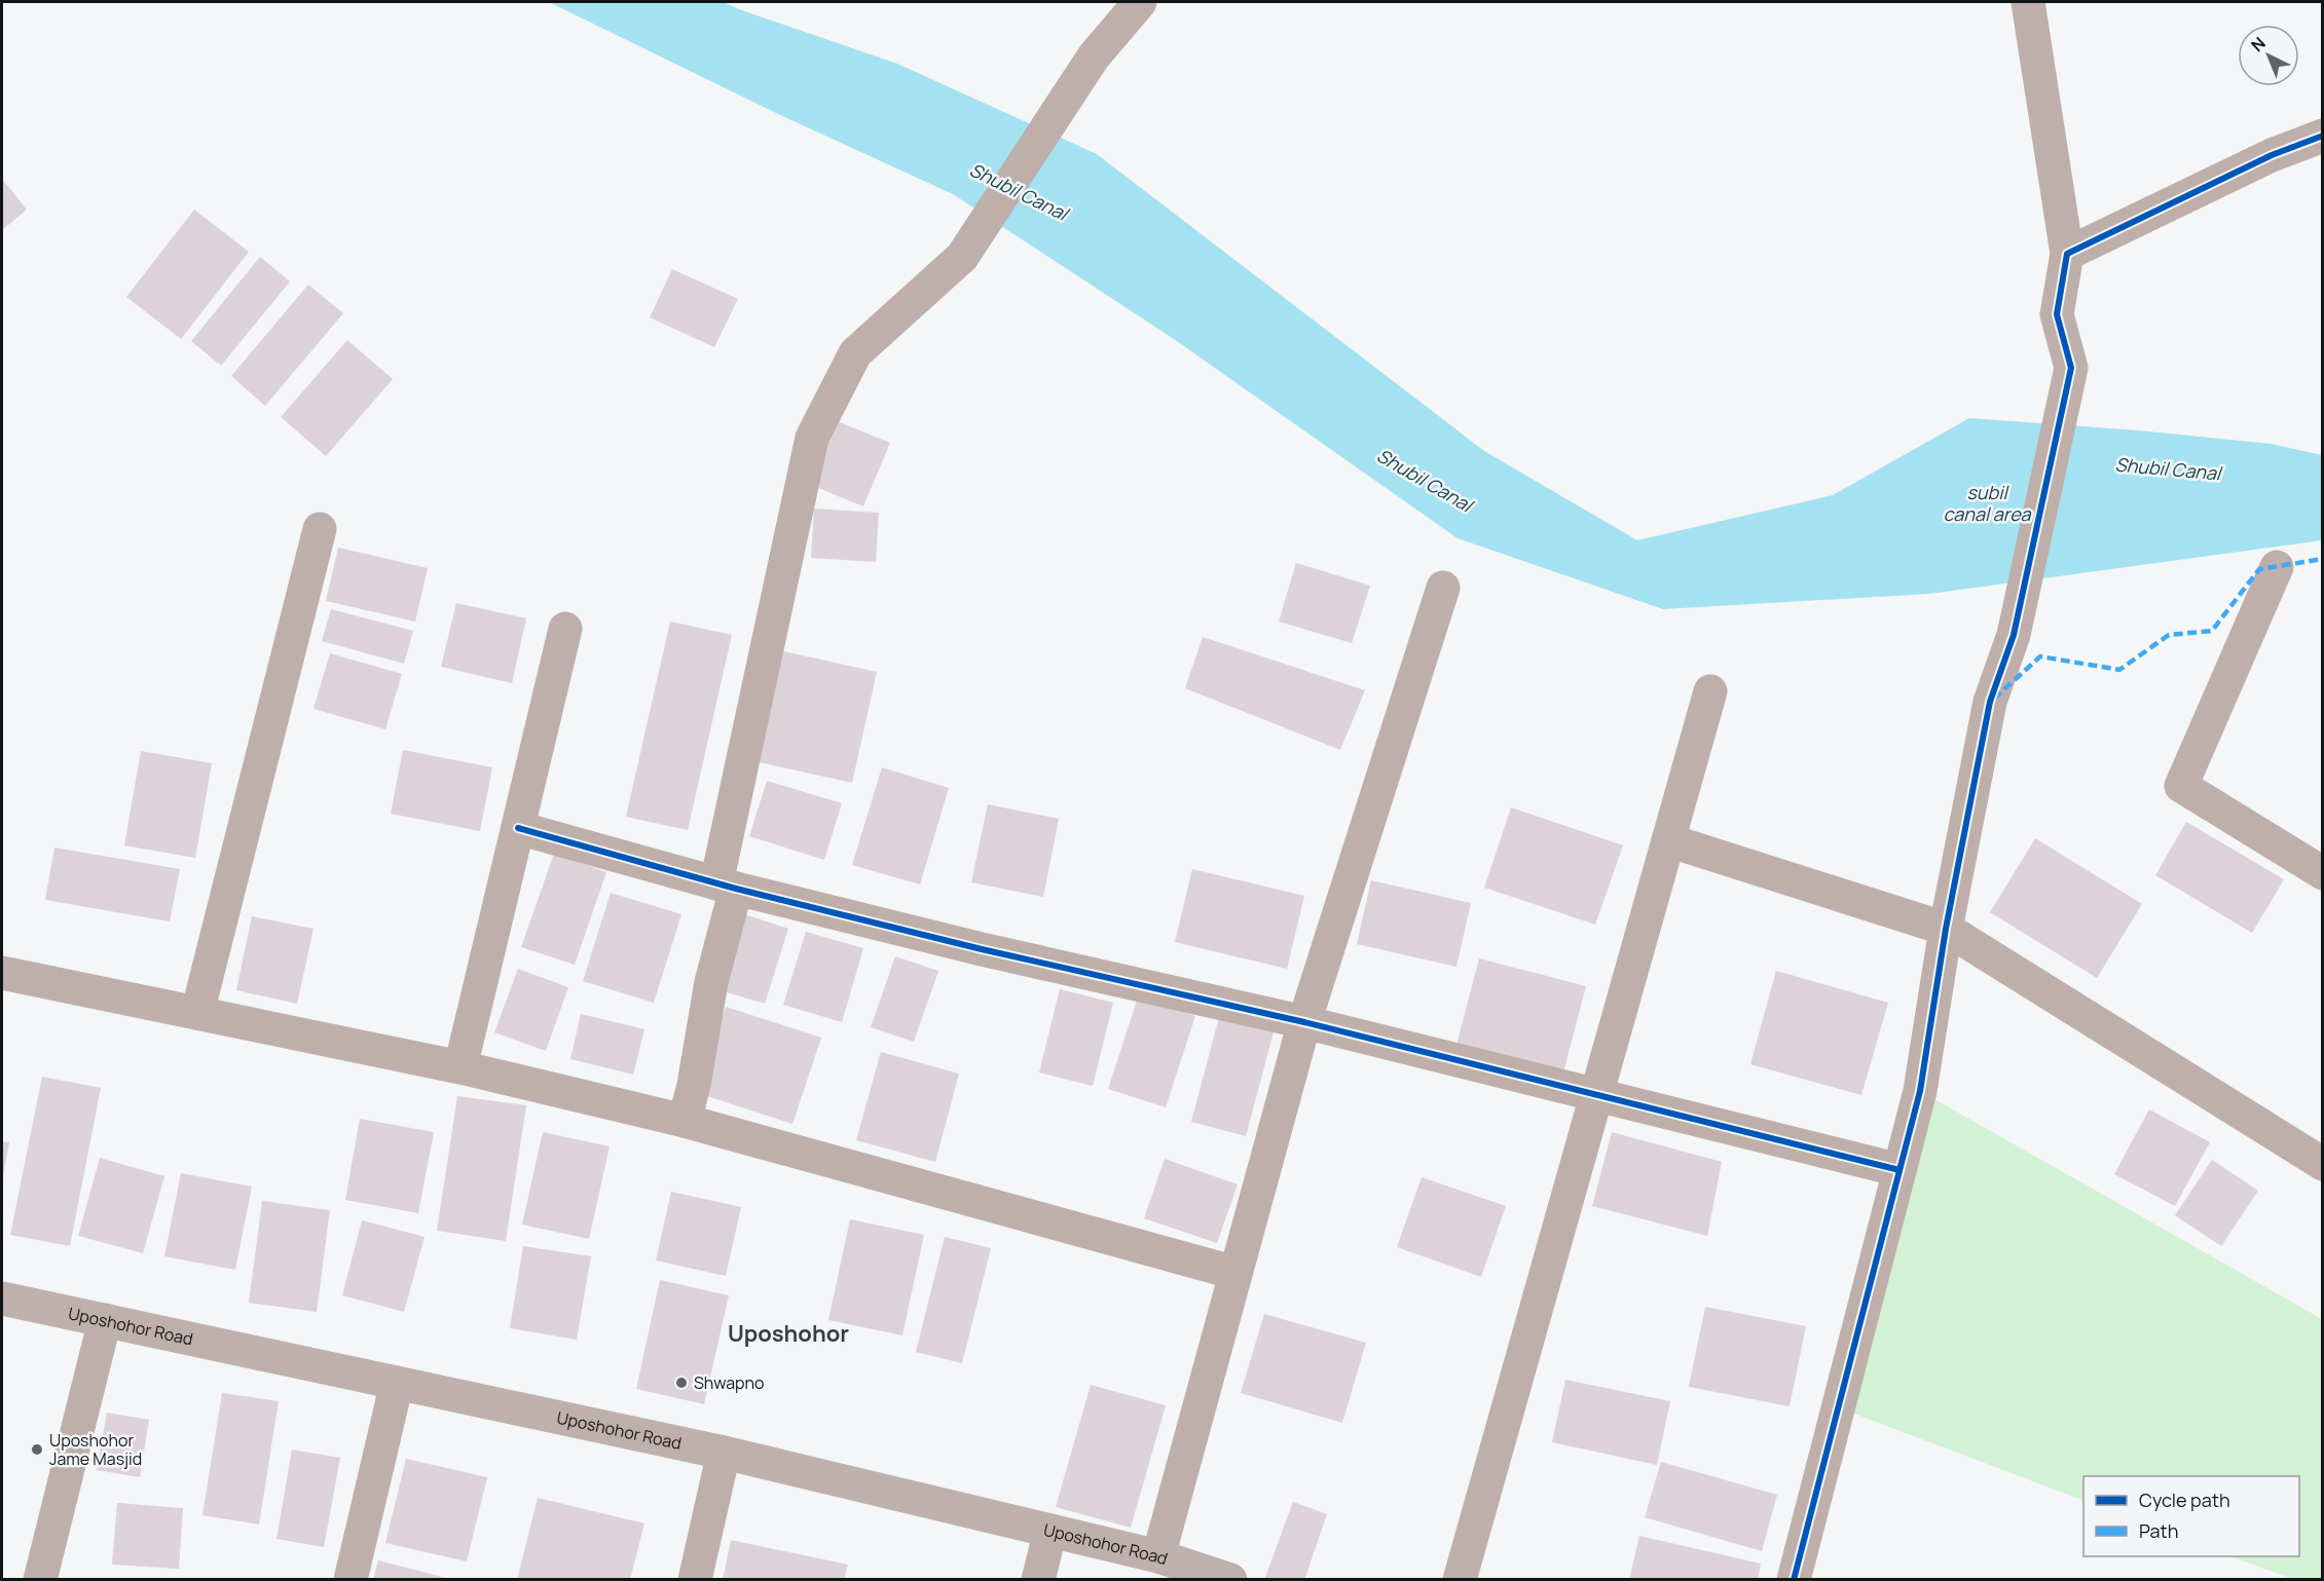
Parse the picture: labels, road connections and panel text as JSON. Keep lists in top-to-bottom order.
{
  "streets": {
    "main road": ["Uposhohor Road"]
  },
  "districts": ["Uposhohor"],
  "water": ["Shubil Canal", "subil canal area"],
  "places": ["Shwapno", "Uposhohor Jame Masjid"],
  "legend": ["Cycle path", "Path"],
  "north": "top left"
}
